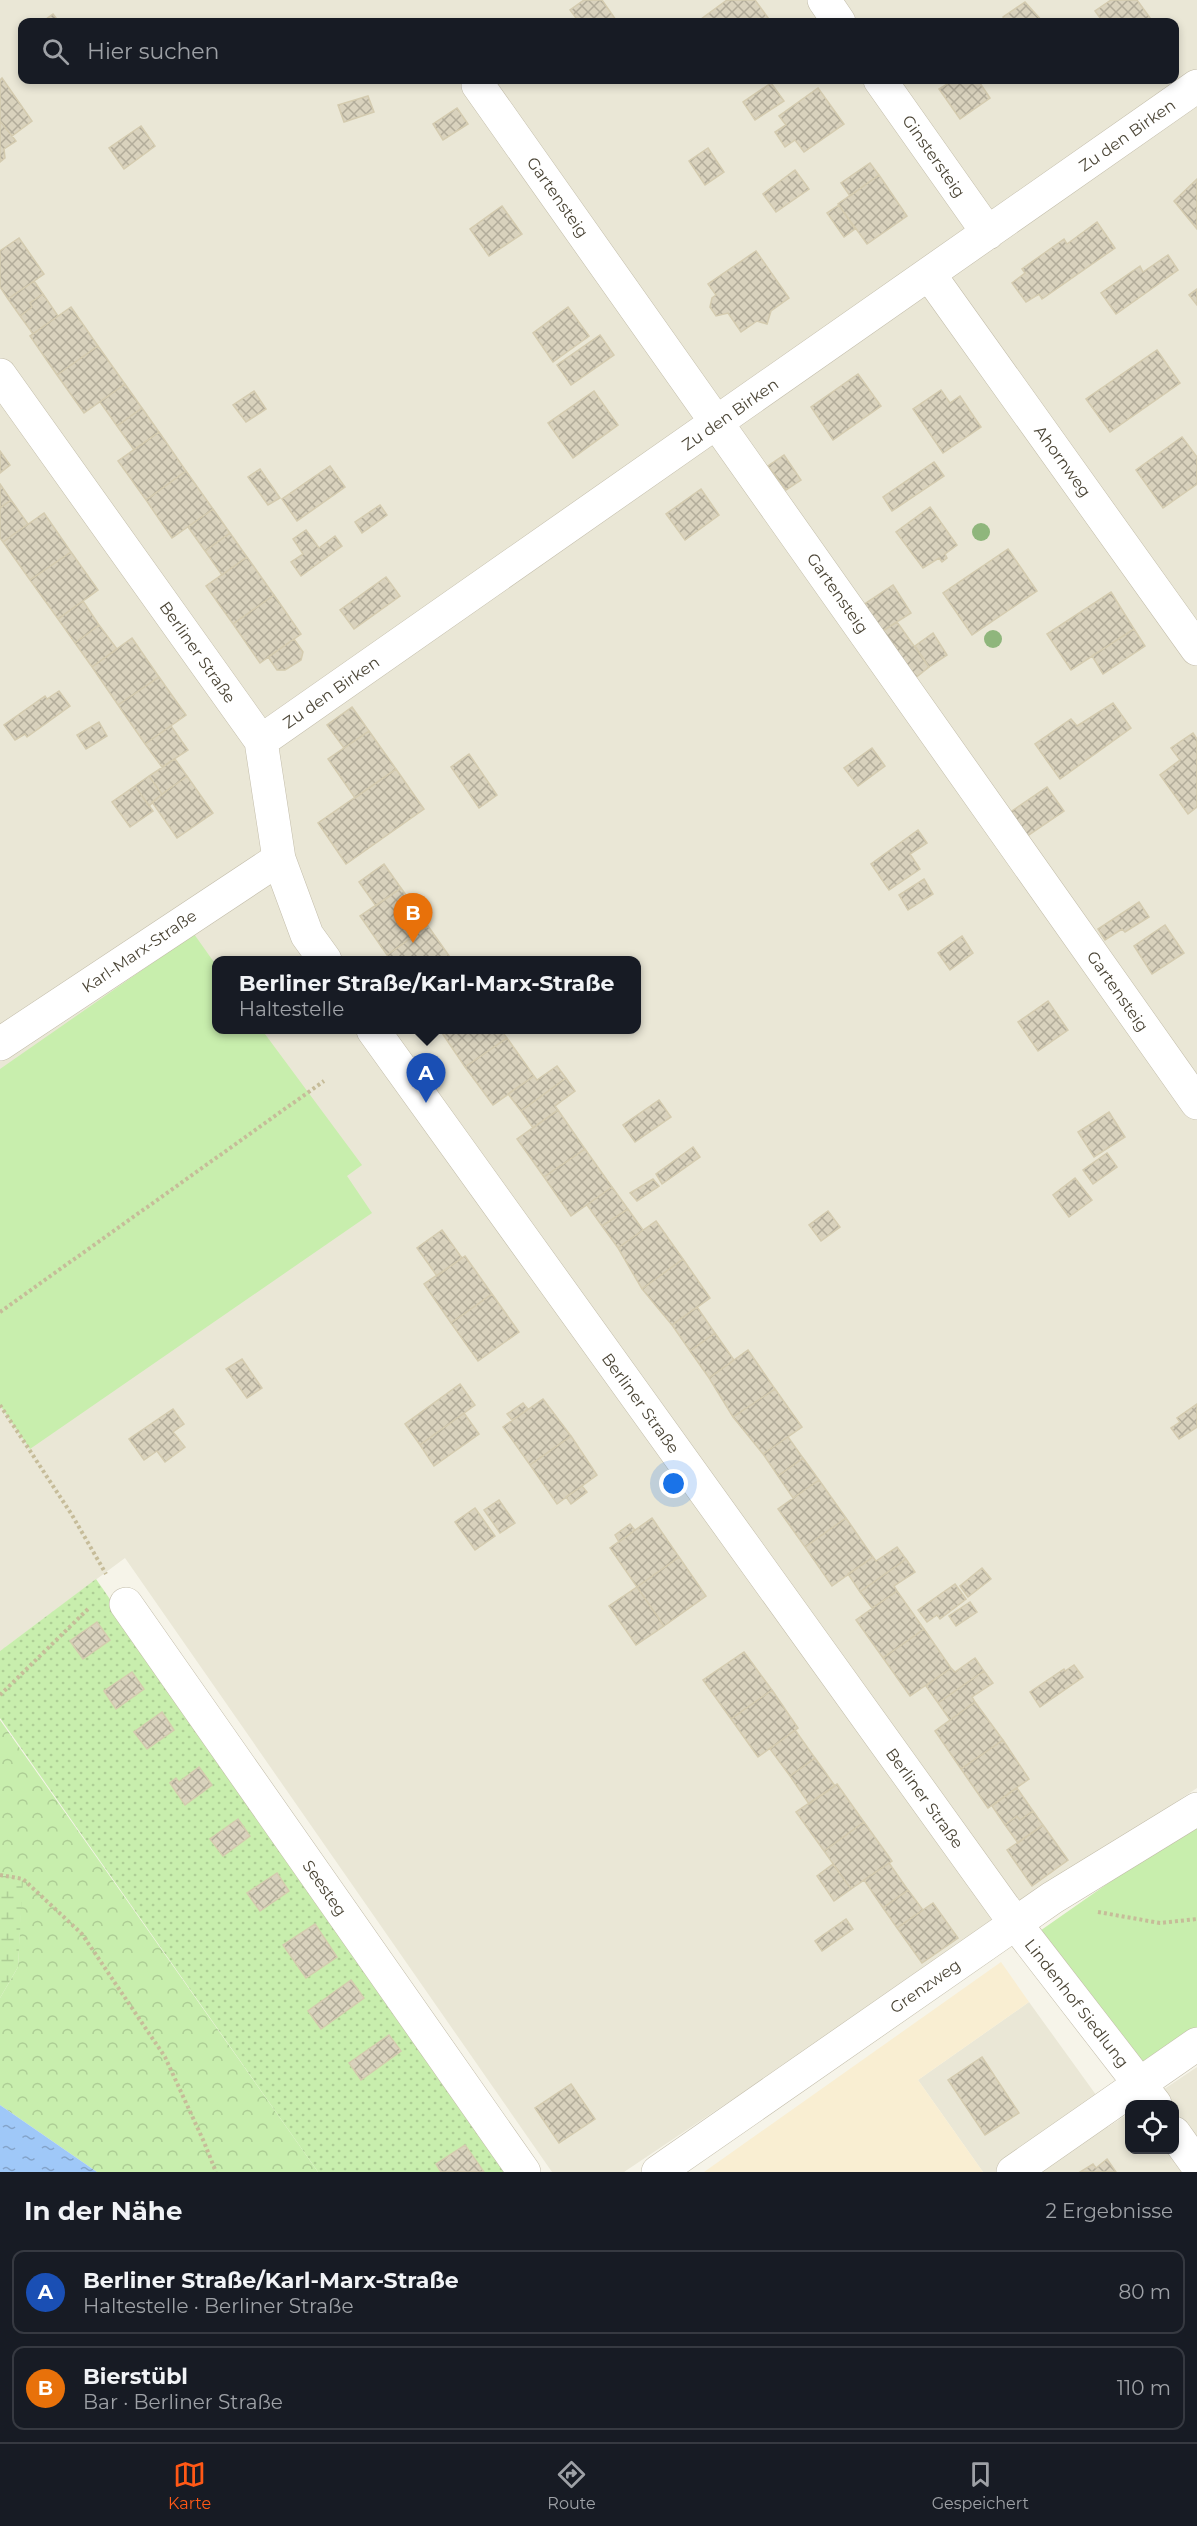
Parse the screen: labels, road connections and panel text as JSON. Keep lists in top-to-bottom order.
{
  "streets": {
    "street": [
      "Zu den Birken",
      "Ginstersteig",
      "Gartensteig",
      "Ahornweg",
      "Berliner Straße",
      "Karl-Marx-Straße",
      "Seesteg",
      "Grenzweg",
      "Lindenhof Siedlung"
    ]
  },
  "crossings": [
    ["Zu den Birken", "Ginstersteig"],
    ["Zu den Birken", "Gartensteig"],
    ["Zu den Birken", "Ahornweg"],
    ["Zu den Birken", "Berliner Straße"],
    ["Berliner Straße", "Karl-Marx-Straße"],
    ["Berliner Straße", "Grenzweg"],
    ["Berliner Straße", "Lindenhof Siedlung"],
    ["Grenzweg", "Lindenhof Siedlung"]
  ],
  "page": {
    "search": "Hier suchen",
    "pins": ["B", "A"],
    "popup": ["Berliner Straße/Karl-Marx-Straße", "Haltestelle"],
    "heading": ["In der Nähe", "2 Ergebnisse"],
    "list": [
      {
        "mark": "A",
        "name": "Berliner Straße/Karl-Marx-Straße",
        "note": "Haltestelle · Berliner Straße",
        "value": "80 m"
      },
      {
        "mark": "B",
        "name": "Bierstübl",
        "note": "Bar · Berliner Straße",
        "value": "110 m"
      }
    ],
    "nav": ["Karte", "Route", "Gespeichert"]
  }
}
